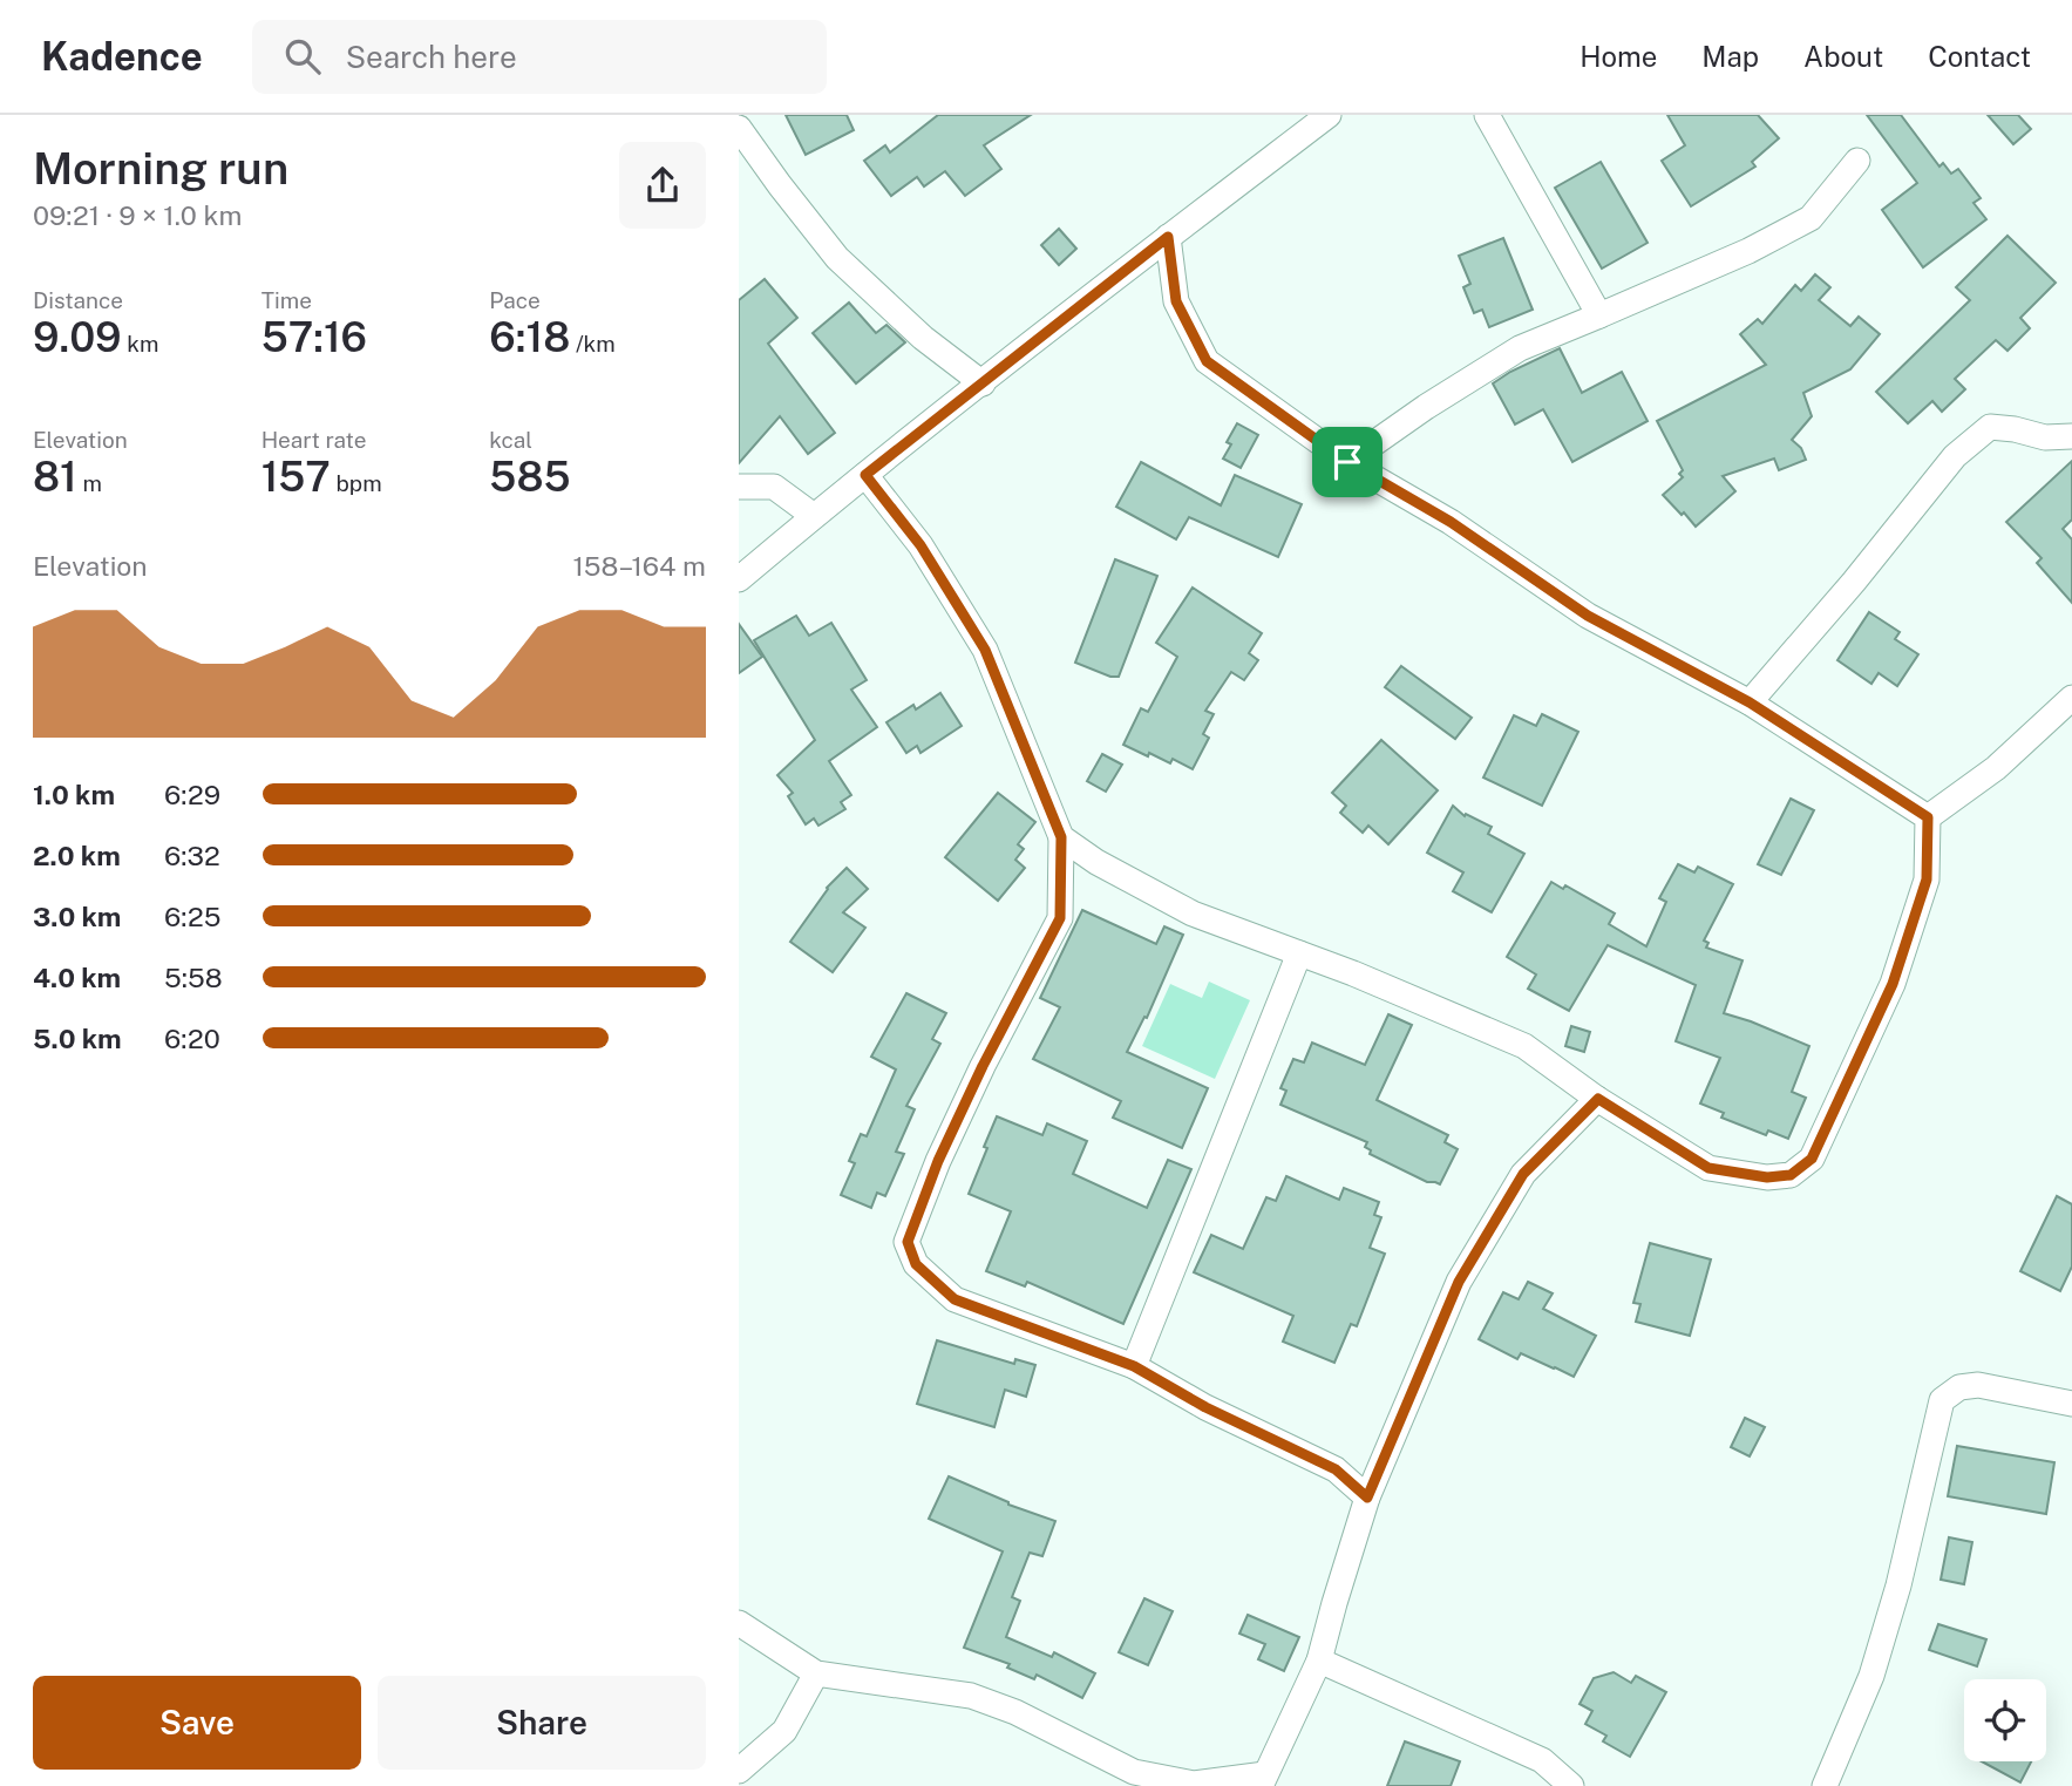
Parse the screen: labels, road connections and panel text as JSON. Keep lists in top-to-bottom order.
{
  "page": {
    "header": "Kadence",
    "search": "Search here",
    "nav": [
      "Home",
      "Map",
      "About",
      "Contact"
    ],
    "heading": ["Morning run", "09:21 · 9 × 1.0 km"],
    "stats": [
      ["Distance", "9.09 km"],
      ["Time", "57:16"],
      ["Pace", "6:18 /km"],
      ["Elevation", "81 m"],
      ["Heart rate", "157 bpm"],
      ["kcal", "585"]
    ],
    "chart": ["Elevation", "158–164 m"],
    "list": [
      {
        "name": "1.0 km",
        "note": "6:29"
      },
      {
        "name": "2.0 km",
        "note": "6:32"
      },
      {
        "name": "3.0 km",
        "note": "6:25"
      },
      {
        "name": "4.0 km",
        "note": "5:58"
      },
      {
        "name": "5.0 km",
        "note": "6:20"
      }
    ],
    "buttons": ["Save", "Share"]
  }
}
